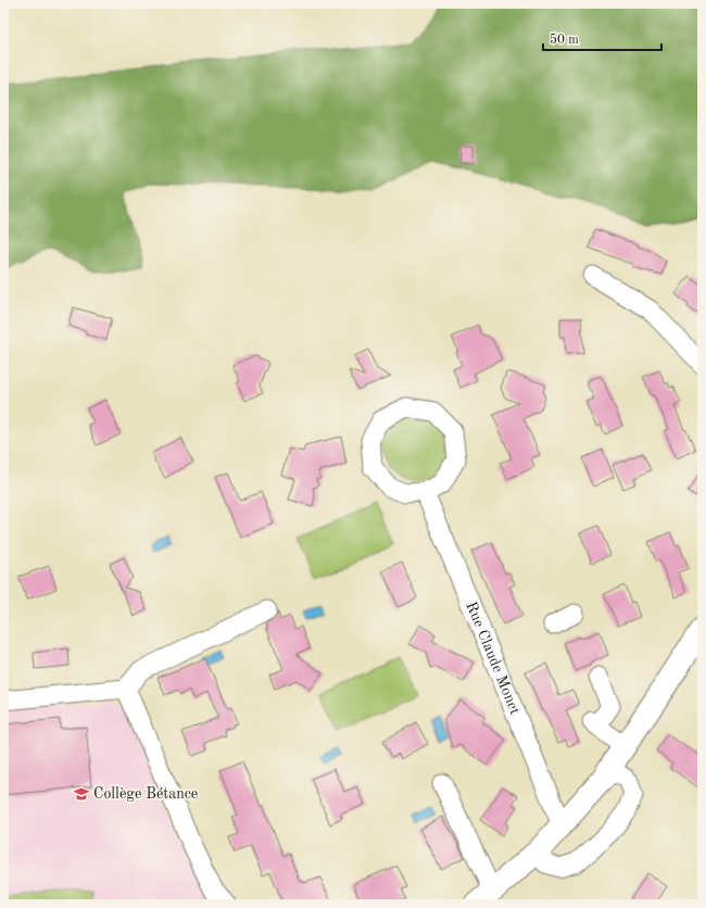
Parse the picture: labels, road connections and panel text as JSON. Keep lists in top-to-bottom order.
{
  "streets": {
    "street": ["Rue Claude Monet"]
  },
  "places": {
    "school or university": ["Collège Bétance"]
  },
  "scale_bar": "50 m"
}
